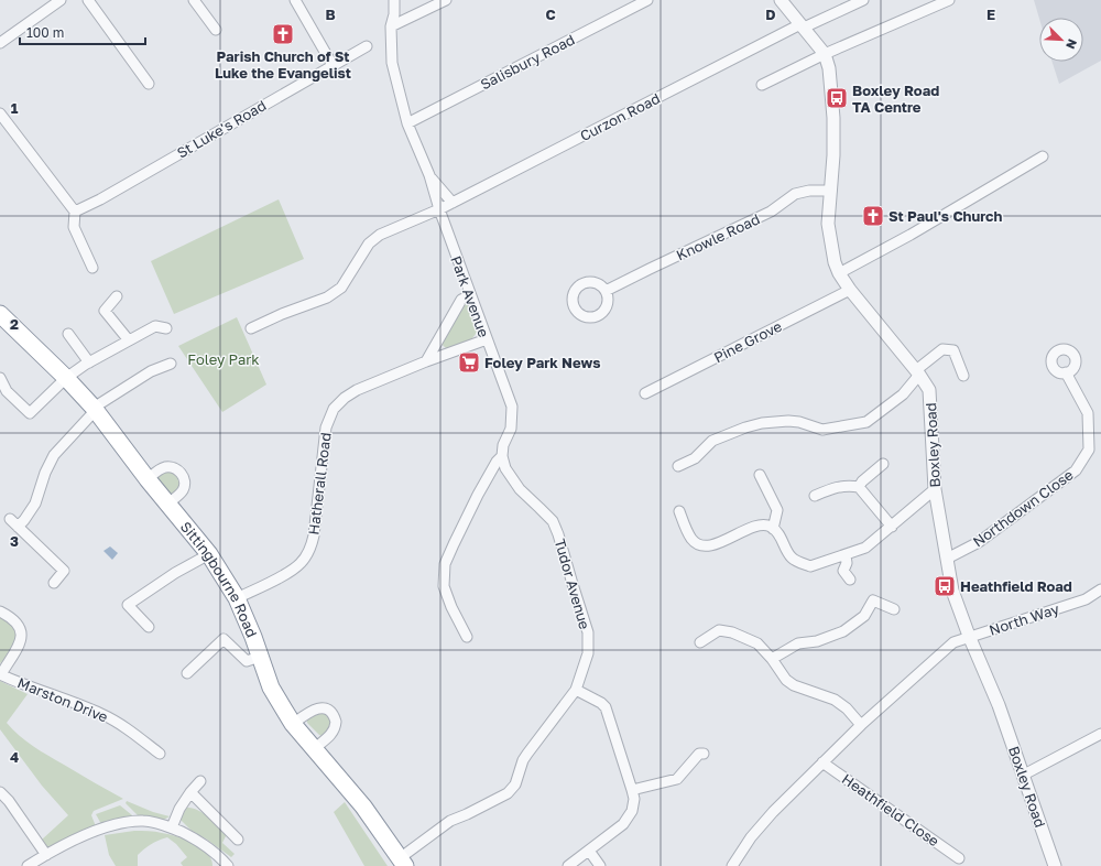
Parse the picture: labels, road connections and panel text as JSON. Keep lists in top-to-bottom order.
{
  "streets": {
    "highway": ["Sittingbourne Road"],
    "street": [
      "Salisbury Road",
      "Curzon Road",
      "St Luke's Road",
      "Knowle Road",
      "Park Avenue",
      "Pine Grove",
      "Boxley Road",
      "Hatherall Road",
      "Northdown Close",
      "Tudor Avenue",
      "North Way",
      "Marston Drive",
      "Heathfield Close"
    ]
  },
  "crossings": [
    ["Salisbury Road", "Park Avenue"],
    ["Curzon Road", "Park Avenue"],
    ["Curzon Road", "Boxley Road"],
    ["Knowle Road", "Boxley Road"],
    ["Park Avenue", "Hatherall Road"],
    ["Park Avenue", "Tudor Avenue"],
    ["Pine Grove", "Boxley Road"],
    ["Boxley Road", "Northdown Close"],
    ["Boxley Road", "North Way"],
    ["Hatherall Road", "Sittingbourne Road"],
    ["Sittingbourne Road", "Tudor Avenue"]
  ],
  "parks": ["Foley Park"],
  "places": {
    "church": ["Parish Church of St Luke the Evangelist", "St Paul's Church"],
    "bus stop": ["Boxley Road TA Centre", "Heathfield Road"],
    "supermarket": ["Foley Park News"]
  },
  "scale_bar": "100 m",
  "north": "bottom right",
  "grid": {
    "columns": [
      "B",
      "C",
      "D",
      "E"
    ],
    "rows": [
      "1",
      "2",
      "3",
      "4"
    ]
  }
}
